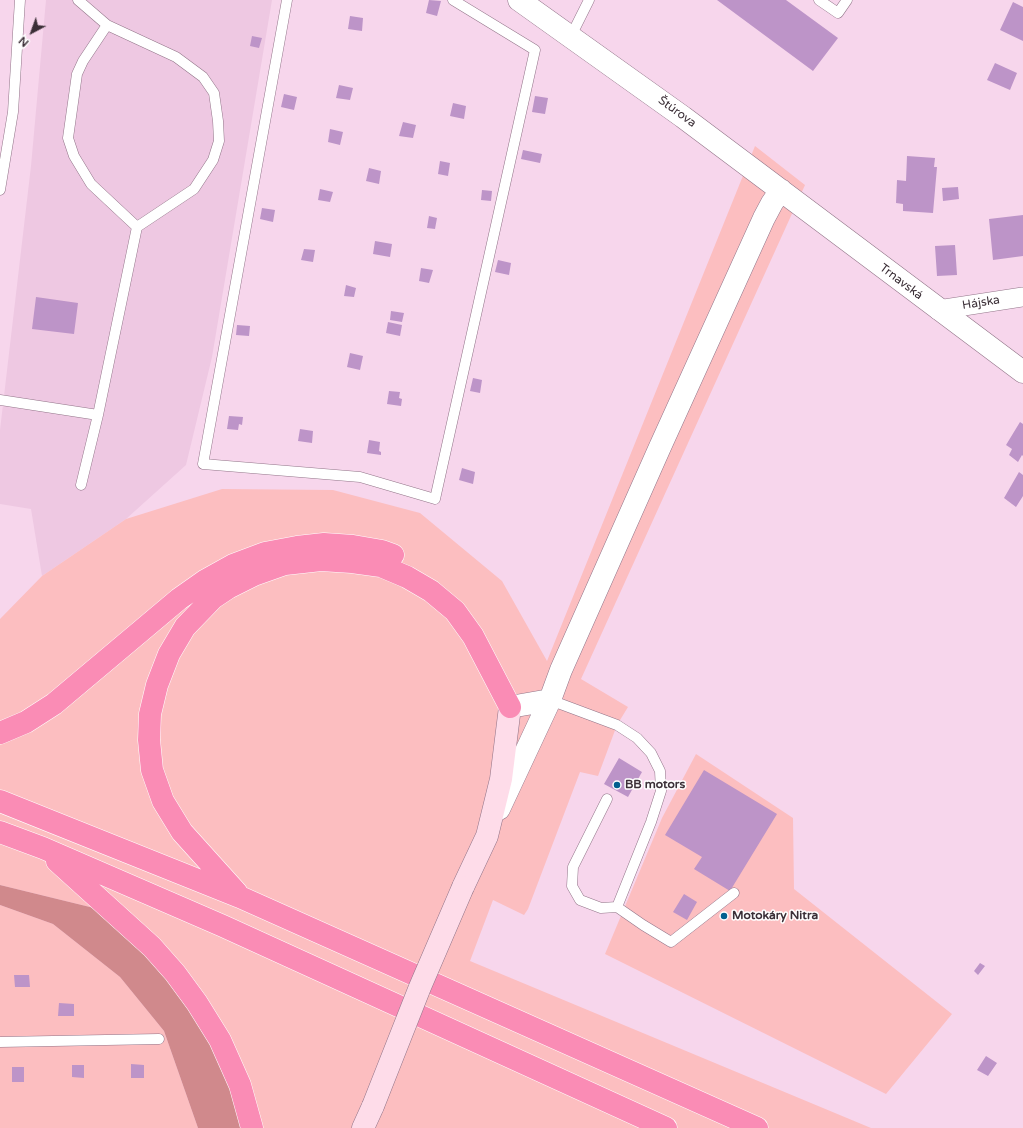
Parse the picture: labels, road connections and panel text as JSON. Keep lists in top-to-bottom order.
{
  "streets": {
    "street": ["Štúrova", "Trnavská", "Hájska"]
  },
  "crossings": [
    ["Štúrova", "Trnavská"],
    ["Trnavská", "Hájska"]
  ],
  "places": ["BB motors", "Motokáry Nitra"],
  "north": "bottom left"
}
